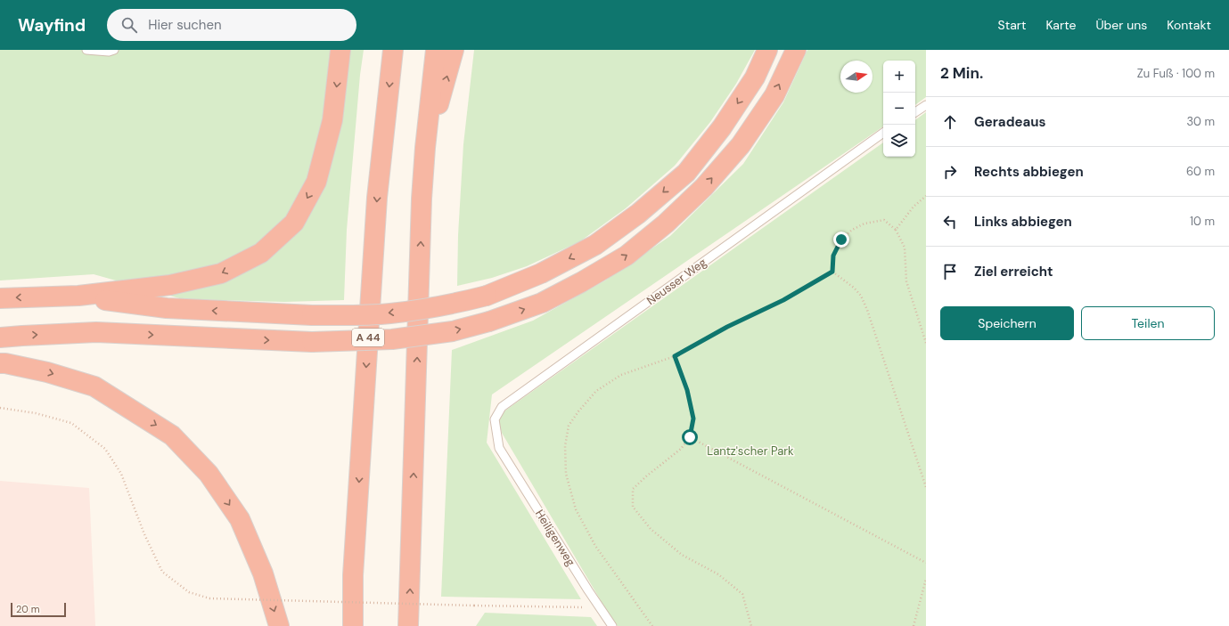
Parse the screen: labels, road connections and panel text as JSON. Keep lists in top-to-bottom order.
{
  "streets": {
    "highway": ["A 44"],
    "lane": ["Neusser Weg", "Heiligenweg"]
  },
  "crossings": [
    ["Neusser Weg", "Heiligenweg"]
  ],
  "parks": ["Lantz'scher Park"],
  "scale_bar": "20 m",
  "north": "right",
  "page": {
    "header": "Wayfind",
    "search": "Hier suchen",
    "nav": [
      "Start",
      "Karte",
      "Über uns",
      "Kontakt"
    ],
    "heading": ["2 Min.", "Zu Fuß · 100 m"],
    "map_buttons": ["+", "−"],
    "list": [
      ["Geradeaus", "30 m"],
      ["Rechts abbiegen", "60 m"],
      ["Links abbiegen", "10 m"],
      "Ziel erreicht"
    ],
    "buttons": ["Speichern", "Teilen"],
    "scale": "20 m"
  }
}
